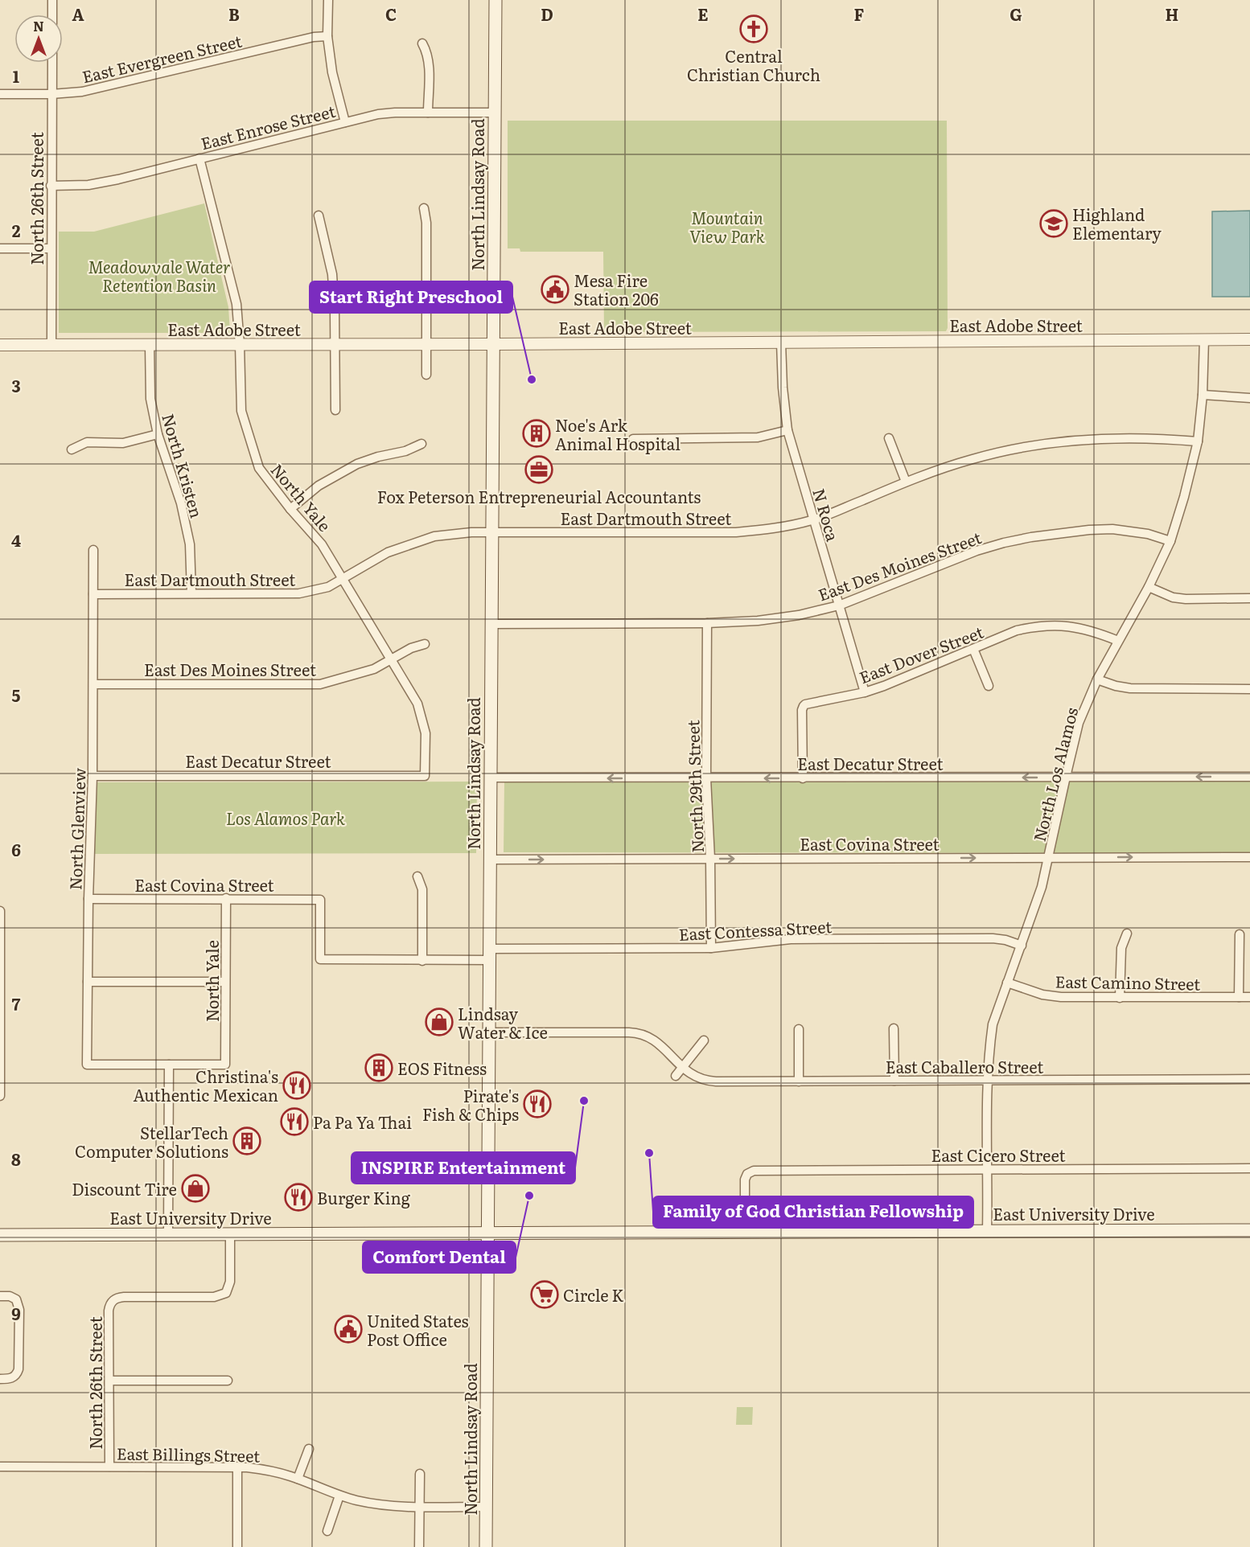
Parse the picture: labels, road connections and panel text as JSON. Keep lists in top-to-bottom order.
{
  "streets": {
    "main road": ["North Lindsay Road", "East University Drive"],
    "street": [
      "East Evergreen Street",
      "East Enrose Street",
      "North 26th Street",
      "East Adobe Street",
      "North Kristen",
      "North Yale",
      "N Roca",
      "East Dartmouth Street",
      "East Des Moines Street",
      "East Dover Street",
      "East Decatur Street",
      "North Los Alamos",
      "North 29th Street",
      "North Glenview",
      "East Covina Street",
      "East Contessa Street",
      "East Camino Street",
      "East Caballero Street",
      "East Cicero Street",
      "East Billings Street"
    ]
  },
  "crossings": [
    ["East Evergreen Street", "North 26th Street"],
    ["East Enrose Street", "North Lindsay Road"],
    ["East Enrose Street", "North 26th Street"],
    ["East Enrose Street", "North Yale"],
    ["North Lindsay Road", "East Adobe Street"],
    ["North Lindsay Road", "East Dartmouth Street"],
    ["North Lindsay Road", "East Des Moines Street"],
    ["North Lindsay Road", "East Decatur Street"],
    ["North Lindsay Road", "East Covina Street"],
    ["North Lindsay Road", "East Contessa Street"],
    ["North Lindsay Road", "East Caballero Street"],
    ["North Lindsay Road", "East University Drive"],
    ["North Lindsay Road", "East Billings Street"],
    ["North 26th Street", "East Adobe Street"],
    ["North 26th Street", "East University Drive"],
    ["North 26th Street", "East Billings Street"],
    ["East Adobe Street", "North Kristen"],
    ["East Adobe Street", "North Yale"],
    ["East Adobe Street", "N Roca"],
    ["East Adobe Street", "North Los Alamos"],
    ["North Kristen", "East Dartmouth Street"],
    ["North Yale", "East Dartmouth Street"],
    ["North Yale", "East Des Moines Street"],
    ["North Yale", "East Decatur Street"],
    ["North Yale", "North Glenview"],
    ["North Yale", "East Covina Street"],
    ["N Roca", "East Dartmouth Street"],
    ["N Roca", "East Des Moines Street"],
    ["N Roca", "East Dover Street"],
    ["East Dartmouth Street", "North Los Alamos"],
    ["East Dartmouth Street", "North Glenview"],
    ["East Des Moines Street", "North Los Alamos"],
    ["East Des Moines Street", "North 29th Street"],
    ["East Des Moines Street", "North Glenview"],
    ["East Dover Street", "East Decatur Street"],
    ["East Dover Street", "North Los Alamos"],
    ["East Decatur Street", "North Los Alamos"],
    ["East Decatur Street", "North 29th Street"],
    ["East Decatur Street", "North Glenview"],
    ["North Los Alamos", "East Covina Street"],
    ["North Los Alamos", "East Contessa Street"],
    ["North Los Alamos", "East Camino Street"],
    ["North Los Alamos", "East Caballero Street"],
    ["North Los Alamos", "East Cicero Street"],
    ["North Los Alamos", "East University Drive"],
    ["North 29th Street", "East Covina Street"],
    ["North 29th Street", "East Contessa Street"],
    ["North Glenview", "East Covina Street"],
    ["East Covina Street", "East Contessa Street"],
    ["East Cicero Street", "East University Drive"]
  ],
  "one_way": ["East Decatur Street", "East Covina Street"],
  "parks": ["Mountain View Park", "Meadowvale Water Retention Basin", "Los Alamos Park"],
  "places": {
    "church": ["Central Christian Church"],
    "school or university": ["Highland Elementary"],
    "public building": ["Mesa Fire Station 206", "United States Post Office"],
    "other": [
      "Start Right Preschool",
      "INSPIRE Entertainment",
      "Family of God Christian Fellowship",
      "Comfort Dental"
    ],
    "building": ["Noe's Ark Animal Hospital", "EOS Fitness", "StellarTech Computer Solutions"],
    "office": ["Fox Peterson Entrepreneurial Accountants"],
    "shop": ["Lindsay Water & Ice", "Discount Tire"],
    "restaurant": [
      "Christina's Authentic Mexican",
      "Pirate's Fish & Chips",
      "Pa Pa Ya Thai",
      "Burger King"
    ],
    "supermarket": ["Circle K"]
  },
  "north": "top",
  "grid": {
    "columns": [
      "A",
      "B",
      "C",
      "D",
      "E",
      "F",
      "G",
      "H"
    ],
    "rows": [
      "1",
      "2",
      "3",
      "4",
      "5",
      "6",
      "7",
      "8",
      "9"
    ]
  }
}
